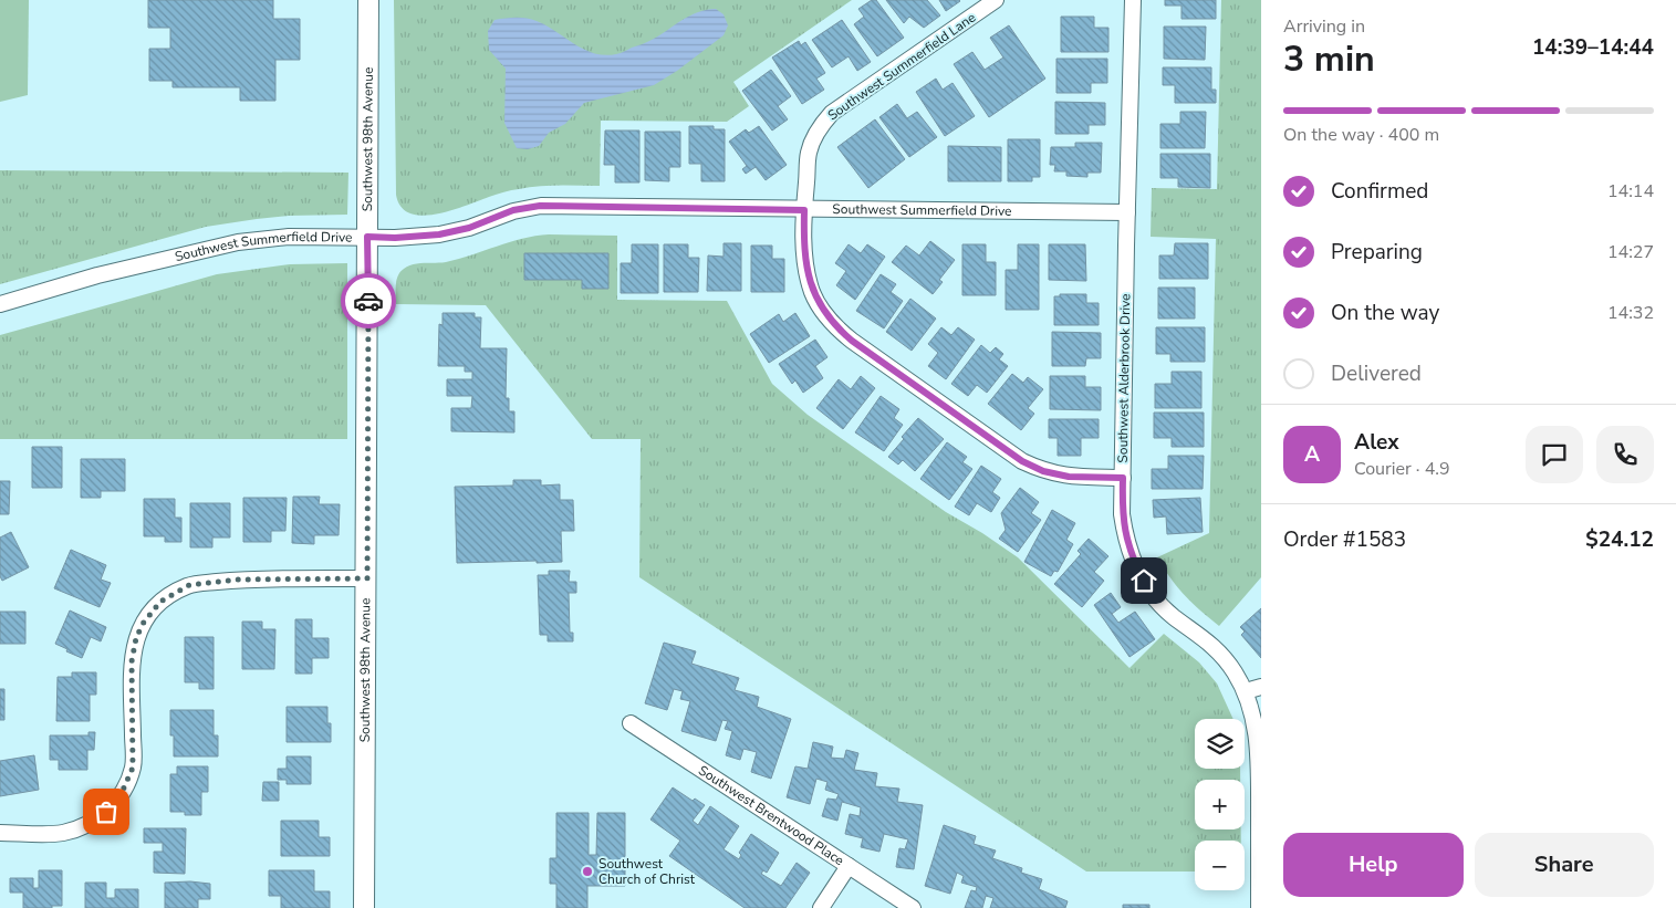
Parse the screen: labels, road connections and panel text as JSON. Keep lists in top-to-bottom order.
{
  "streets": {
    "street": [
      "Southwest Summerfield Lane",
      "Southwest 98th Avenue",
      "Southwest Summerfield Drive",
      "Southwest Alderbrook Drive",
      "Southwest Brentwood Place"
    ]
  },
  "crossings": [
    ["Southwest Summerfield Lane", "Southwest Summerfield Drive"],
    ["Southwest Summerfield Lane", "Southwest Alderbrook Drive"],
    ["Southwest 98th Avenue", "Southwest Summerfield Drive"],
    ["Southwest Summerfield Drive", "Southwest Alderbrook Drive"]
  ],
  "places": ["Southwest Church of Christ"],
  "page": {
    "heading": ["3 min", "Arriving in", "14:39–14:44"],
    "panel": [
      "Alex",
      "Courier · 4.9",
      "Order #1583",
      "$24.12"
    ],
    "bar": "On the way · 400 m",
    "list": [
      ["Confirmed", "14:14"],
      ["Preparing", "14:27"],
      ["On the way", "14:32"],
      "Delivered"
    ],
    "round": "A",
    "map_buttons": ["+", "−"],
    "buttons": ["Help", "Share"]
  }
}
